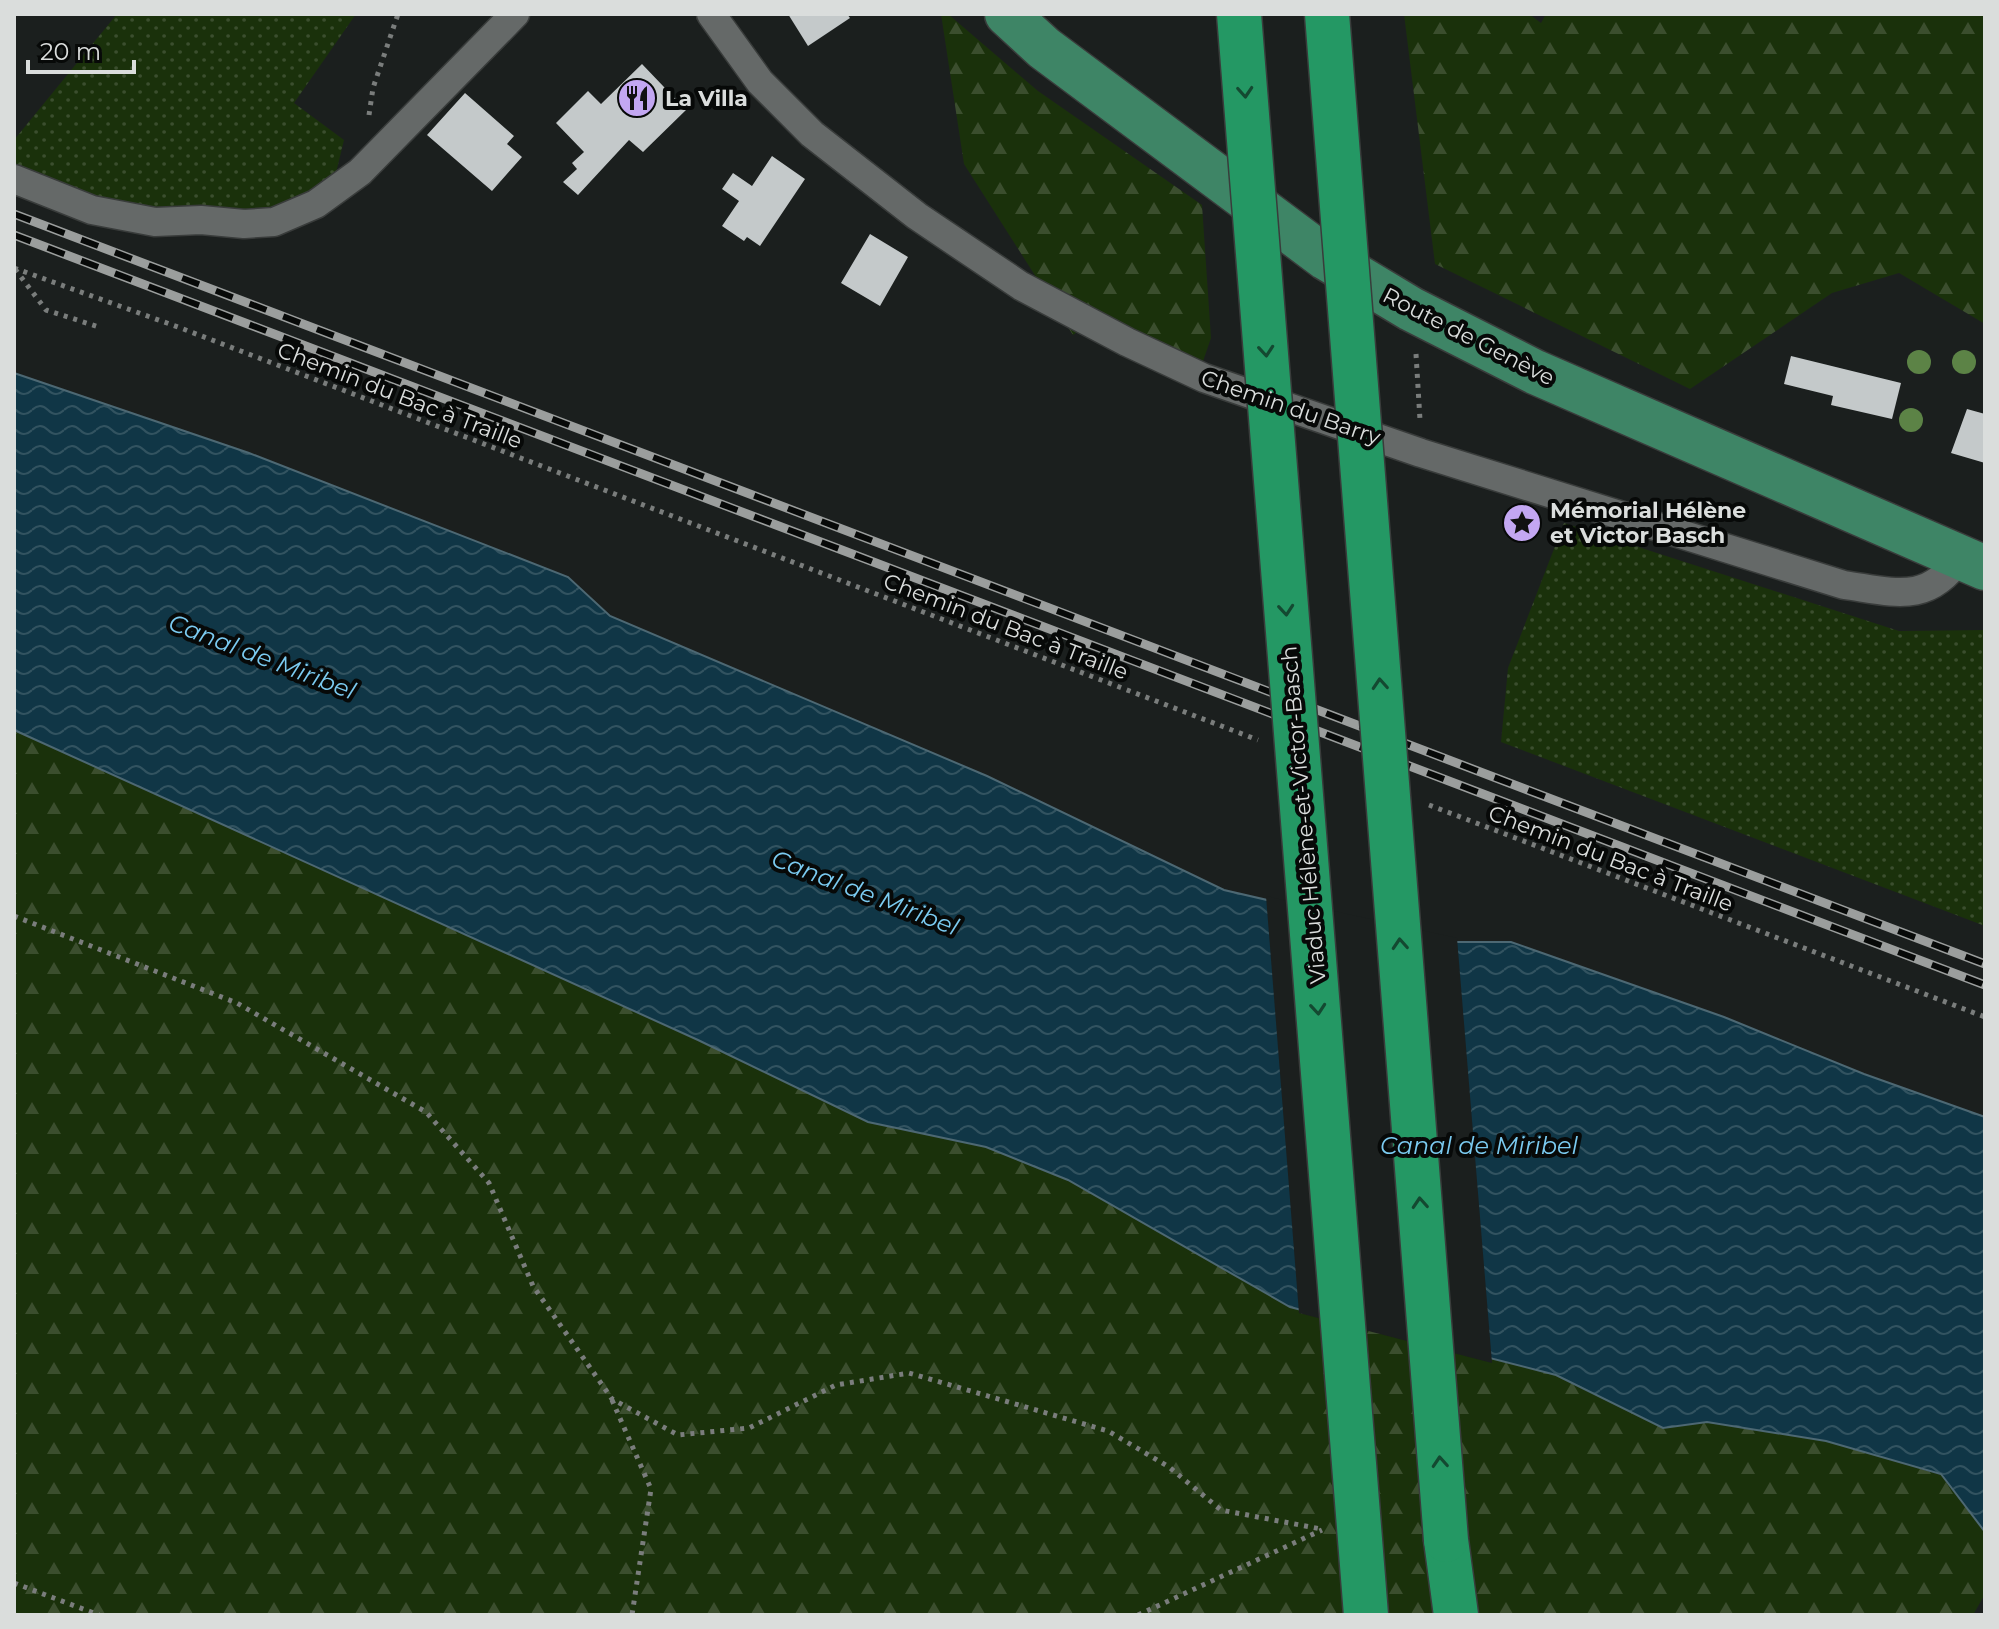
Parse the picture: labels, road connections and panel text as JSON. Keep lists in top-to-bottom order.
{
  "streets": {
    "highway": ["Viaduc Hélène-et-Victor-Basch"],
    "main road": ["Route de Genève"],
    "street": ["Chemin du Barry"],
    "path": ["Chemin du Bac à Traille"]
  },
  "crossings": [
    ["Route de Genève", "Chemin du Barry"]
  ],
  "water": ["Canal de Miribel"],
  "places": {
    "restaurant": ["La Villa"],
    "place": ["Mémorial Hélène et Victor Basch"]
  },
  "scale_bar": "20 m"
}
